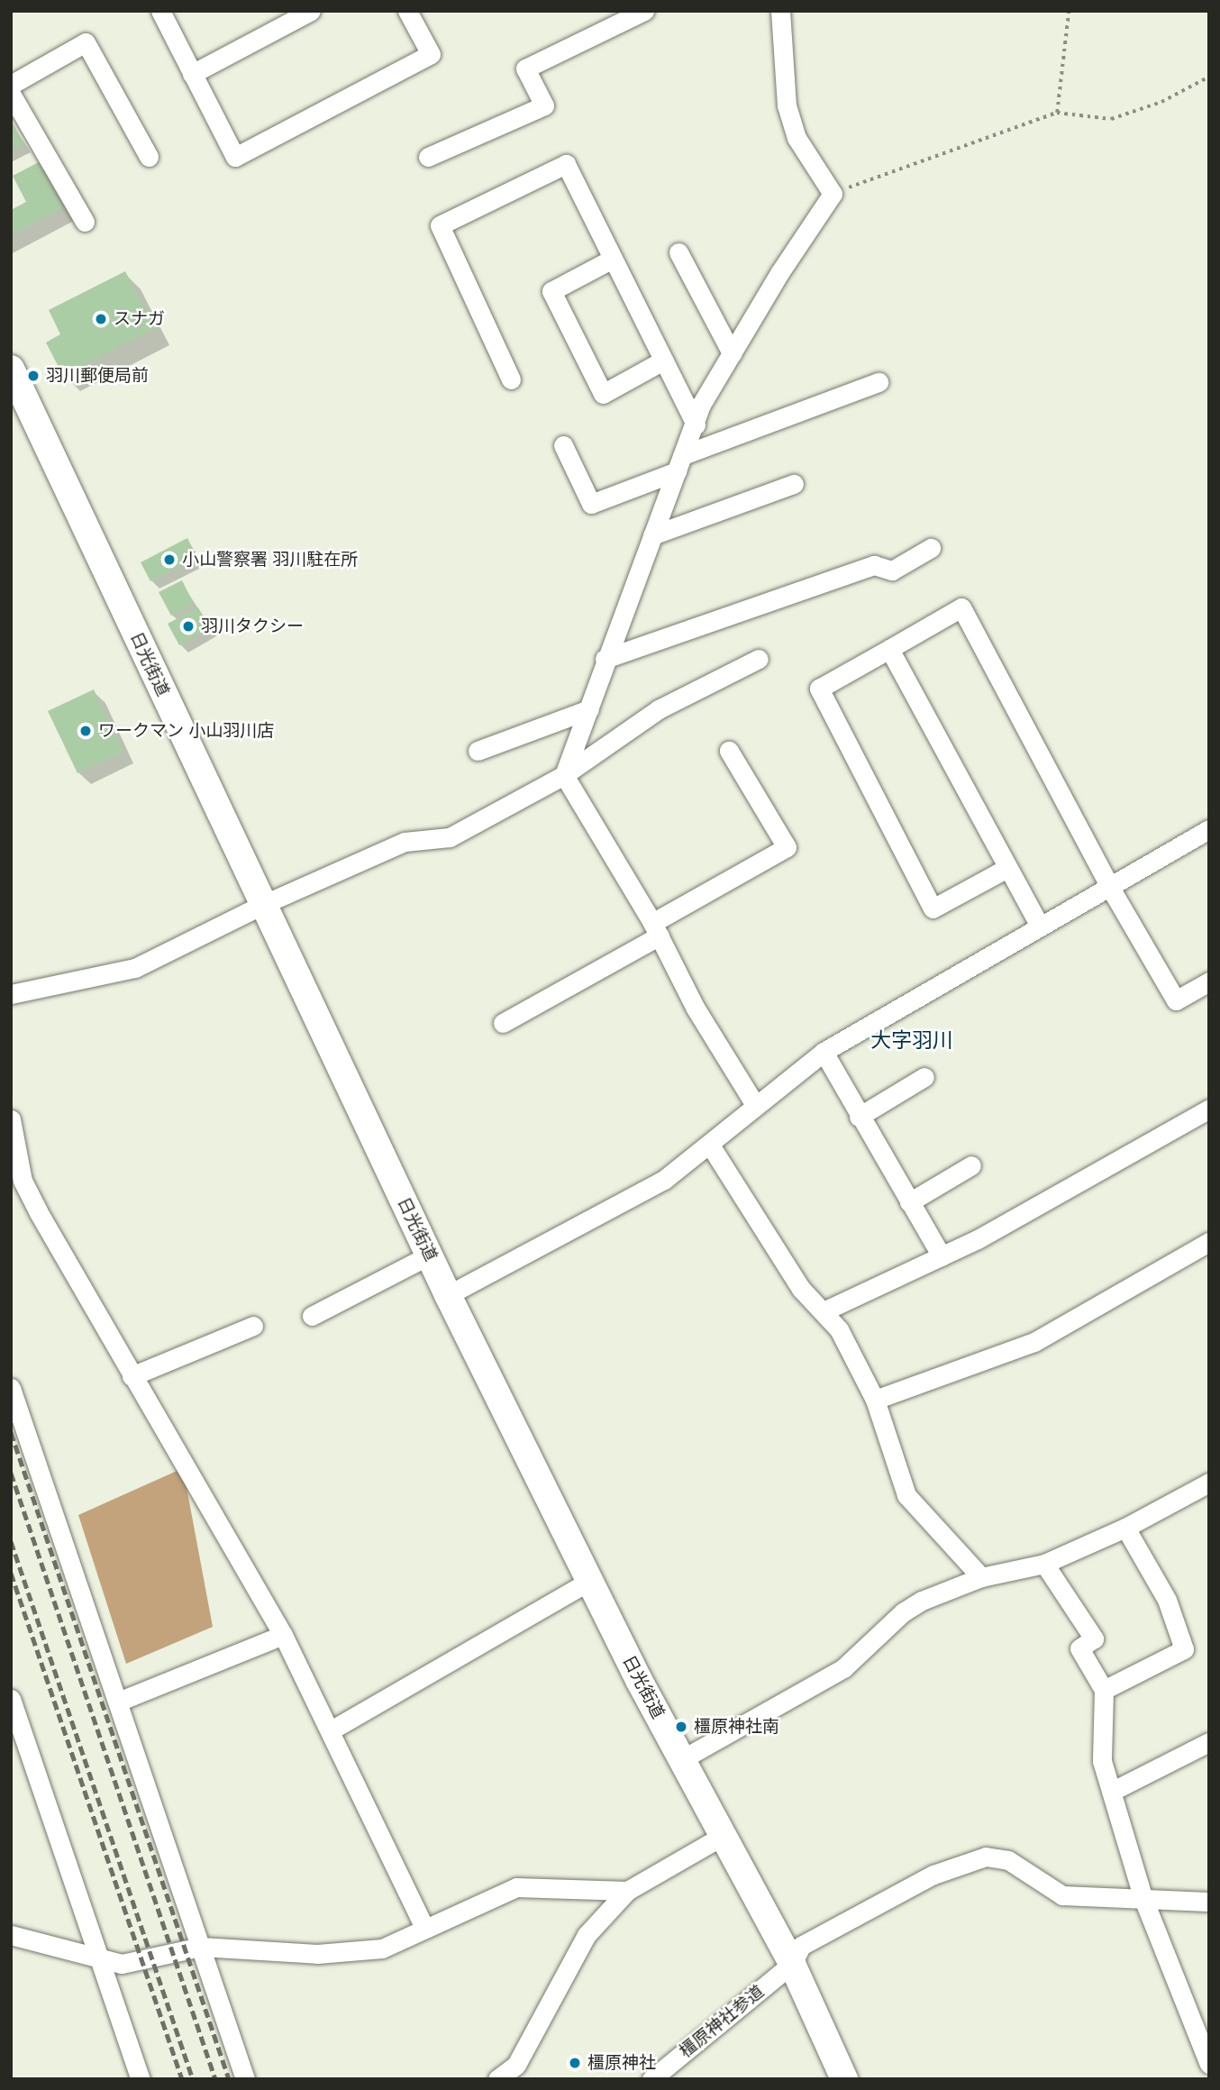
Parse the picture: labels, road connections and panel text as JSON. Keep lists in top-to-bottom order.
{
  "streets": {
    "highway": ["日光街道"],
    "street": ["橿原神社参道"]
  },
  "crossings": [
    ["日光街道", "橿原神社参道"]
  ],
  "districts": ["大字羽川"],
  "places": [
    "スナガ",
    "羽川郵便局前",
    "小山警察署 羽川駐在所",
    "羽川タクシー",
    "ワークマン 小山羽川店",
    "橿原神社南",
    "橿原神社"
  ]
}
